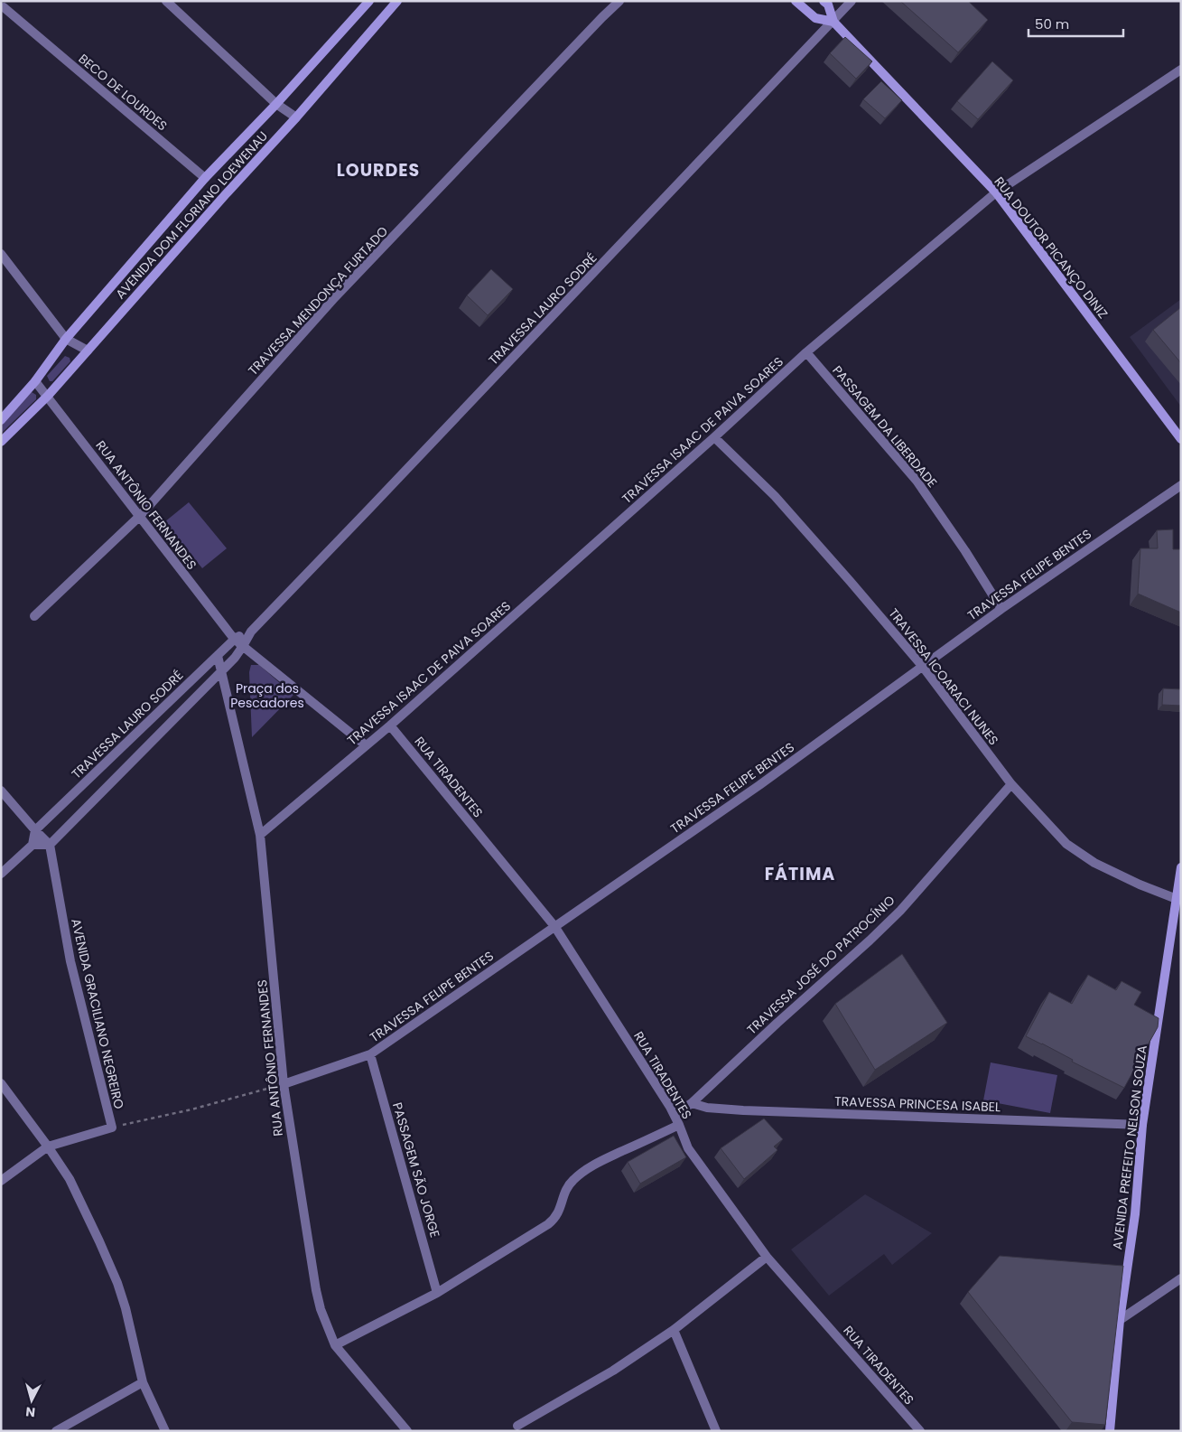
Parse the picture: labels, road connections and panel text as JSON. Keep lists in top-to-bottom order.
{
  "streets": {
    "street": [
      "BECO DE LOURDES",
      "AVENIDA DOM FLORIANO LOEWENAU",
      "RUA DOUTOR PICANÇO DINIZ",
      "TRAVESSA MENDONÇA FURTADO",
      "TRAVESSA LAURO SODRÉ",
      "PASSAGEM DA LIBERDADE",
      "TRAVESSA ISAAC DE PAIVA SOARES",
      "RUA ANTÔNIO FERNANDES",
      "TRAVESSA FELIPE BENTES",
      "TRAVESSA ICOARACI NUNES",
      "RUA TIRADENTES",
      "TRAVESSA JOSÉ DO PATROCÍNIO",
      "AVENIDA GRACILIANO NEGREIRO",
      "TRAVESSA PRINCESA ISABEL",
      "AVENIDA PREFEITO NELSON SOUZA",
      "PASSAGEM SÃO JORGE"
    ]
  },
  "crossings": [
    ["BECO DE LOURDES", "AVENIDA DOM FLORIANO LOEWENAU"],
    ["AVENIDA DOM FLORIANO LOEWENAU", "RUA ANTÔNIO FERNANDES"],
    ["RUA DOUTOR PICANÇO DINIZ", "TRAVESSA LAURO SODRÉ"],
    ["RUA DOUTOR PICANÇO DINIZ", "TRAVESSA ISAAC DE PAIVA SOARES"],
    ["TRAVESSA MENDONÇA FURTADO", "RUA ANTÔNIO FERNANDES"],
    ["TRAVESSA LAURO SODRÉ", "RUA ANTÔNIO FERNANDES"],
    ["PASSAGEM DA LIBERDADE", "TRAVESSA ISAAC DE PAIVA SOARES"],
    ["PASSAGEM DA LIBERDADE", "TRAVESSA FELIPE BENTES"],
    ["TRAVESSA ISAAC DE PAIVA SOARES", "RUA ANTÔNIO FERNANDES"],
    ["TRAVESSA ISAAC DE PAIVA SOARES", "TRAVESSA ICOARACI NUNES"],
    ["TRAVESSA ISAAC DE PAIVA SOARES", "RUA TIRADENTES"],
    ["RUA ANTÔNIO FERNANDES", "TRAVESSA FELIPE BENTES"],
    ["TRAVESSA FELIPE BENTES", "TRAVESSA ICOARACI NUNES"],
    ["TRAVESSA FELIPE BENTES", "RUA TIRADENTES"],
    ["TRAVESSA FELIPE BENTES", "PASSAGEM SÃO JORGE"],
    ["TRAVESSA ICOARACI NUNES", "TRAVESSA JOSÉ DO PATROCÍNIO"],
    ["TRAVESSA ICOARACI NUNES", "AVENIDA PREFEITO NELSON SOUZA"],
    ["RUA TIRADENTES", "TRAVESSA JOSÉ DO PATROCÍNIO"],
    ["TRAVESSA JOSÉ DO PATROCÍNIO", "TRAVESSA PRINCESA ISABEL"],
    ["TRAVESSA PRINCESA ISABEL", "AVENIDA PREFEITO NELSON SOUZA"]
  ],
  "districts": ["LOURDES", "FÁTIMA"],
  "parks": ["Praça dos Pescadores"],
  "scale_bar": "50 m",
  "north": "bottom"
}
